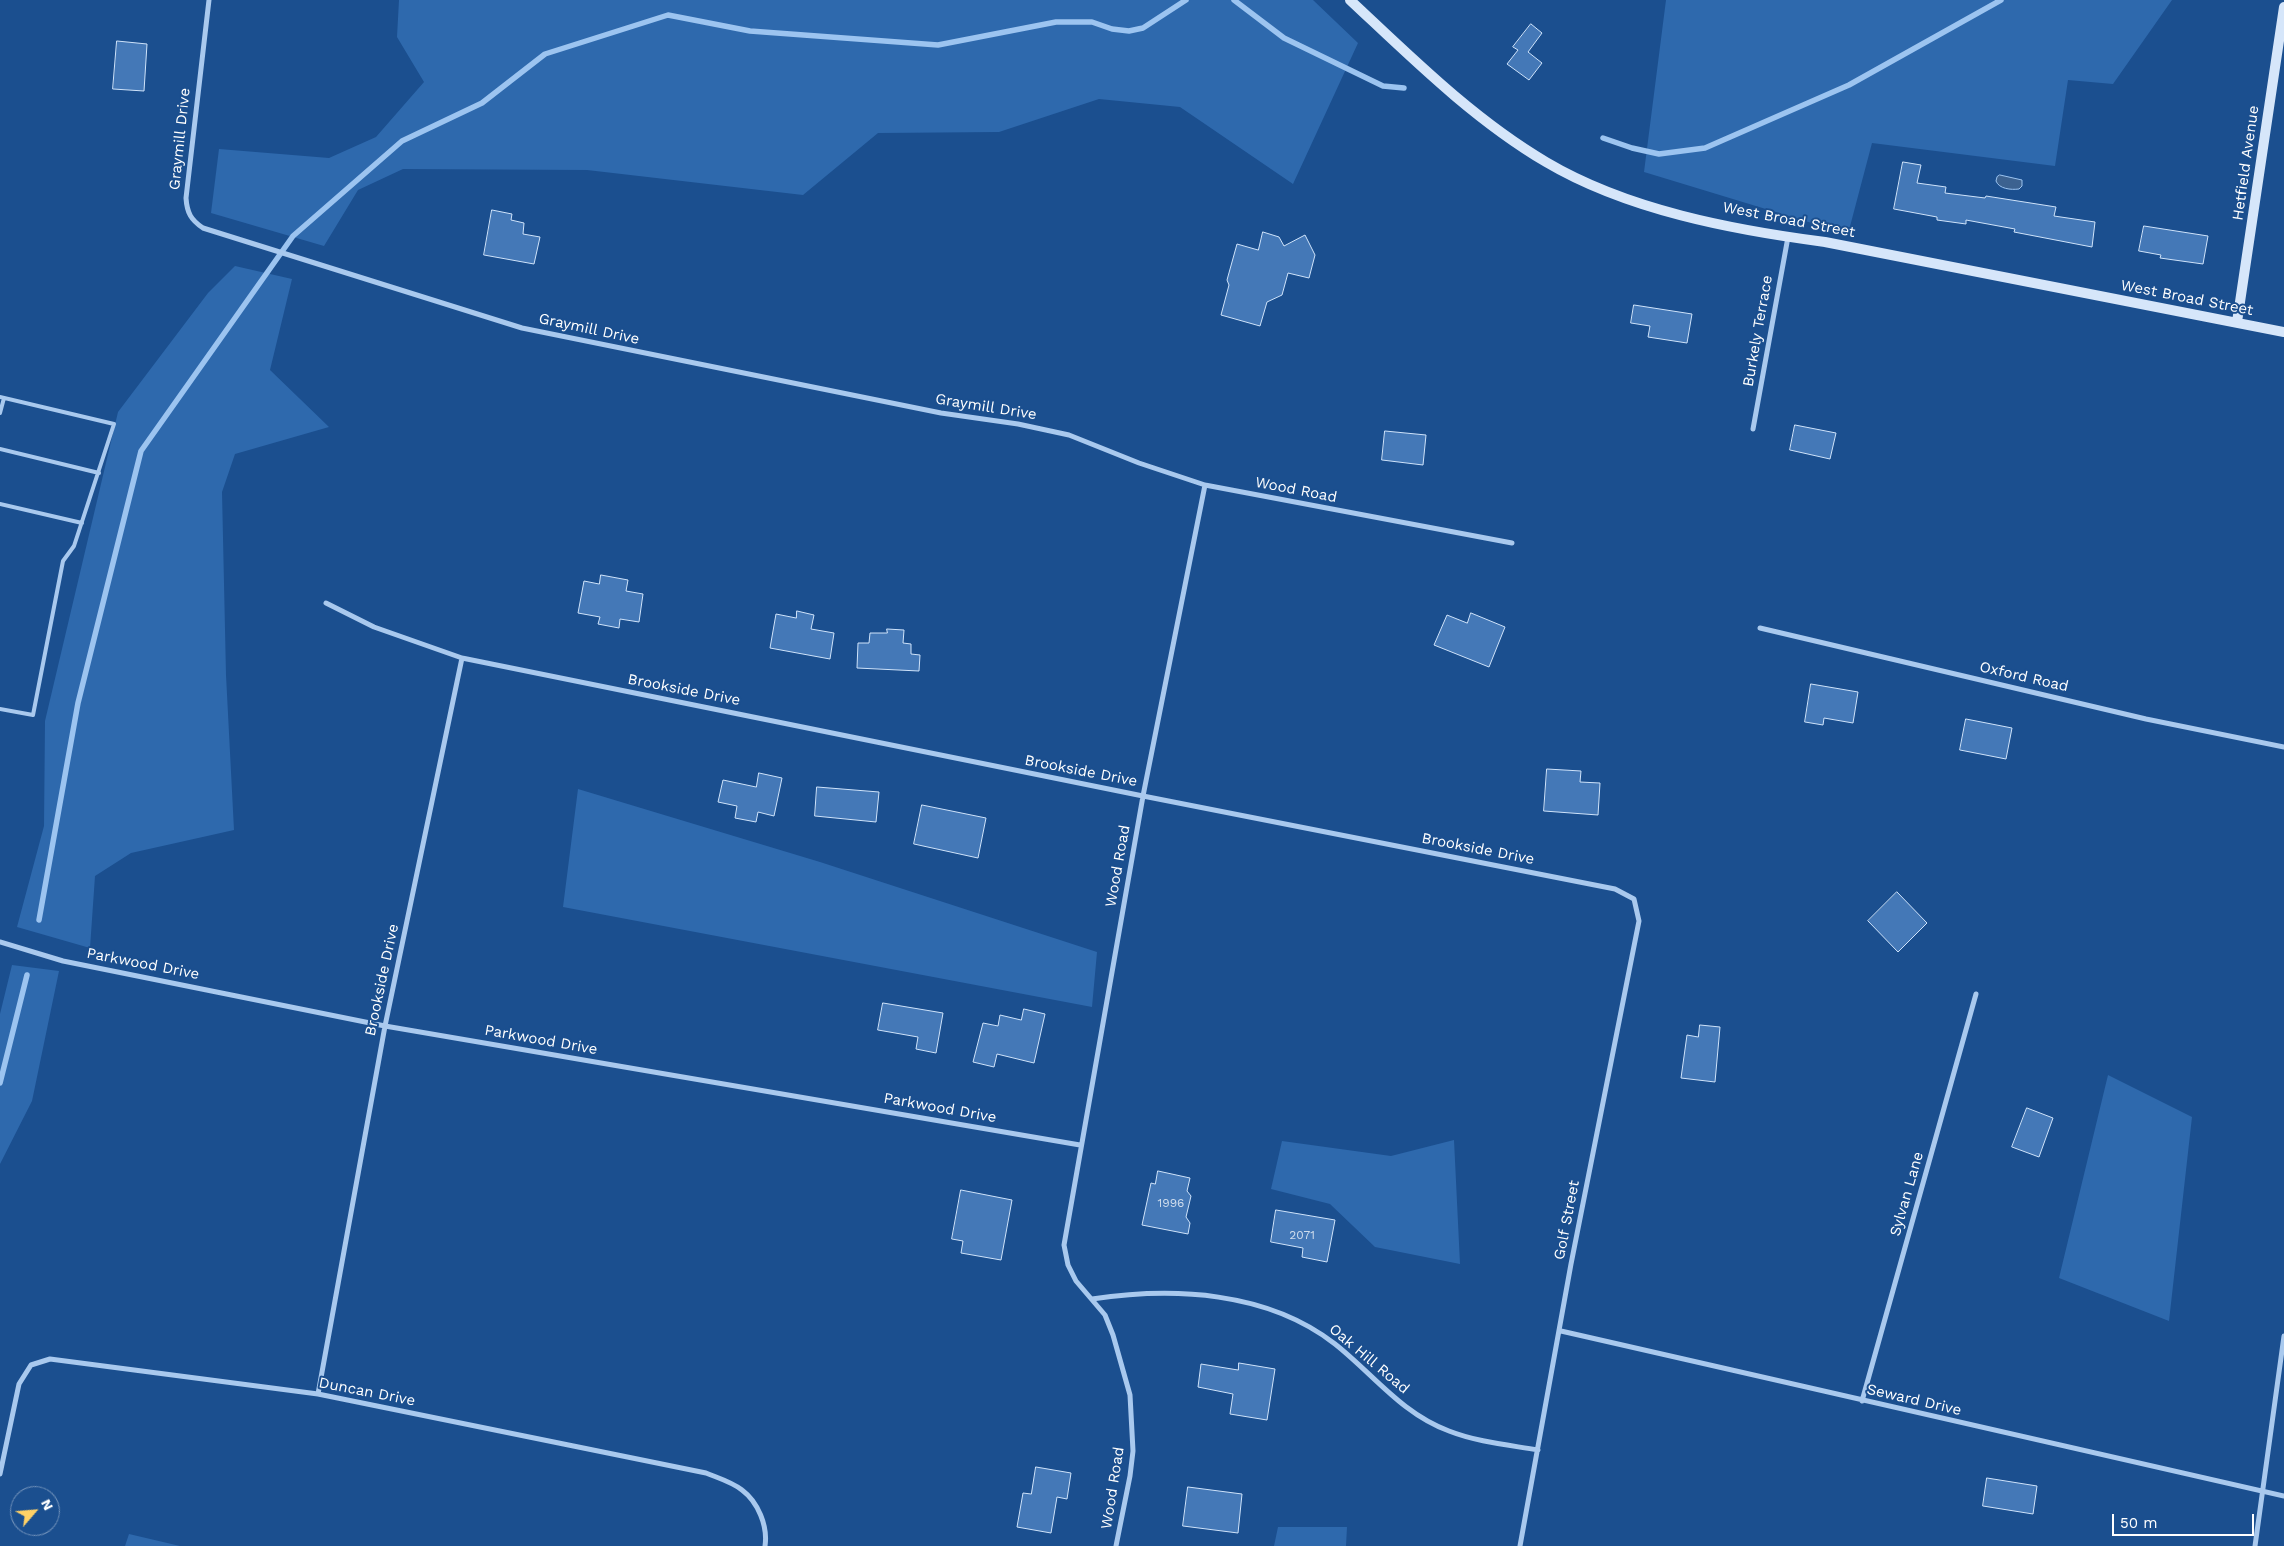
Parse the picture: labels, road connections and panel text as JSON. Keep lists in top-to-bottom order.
{
  "streets": {
    "street": [
      "Graymill Drive",
      "Hetfield Avenue",
      "West Broad Street",
      "Burkely Terrace",
      "Wood Road",
      "Oxford Road",
      "Brookside Drive",
      "Parkwood Drive",
      "Sylvan Lane",
      "Golf Street",
      "Oak Hill Road",
      "Duncan Drive",
      "Seward Drive"
    ]
  },
  "crossings": [
    ["Graymill Drive", "Wood Road"],
    ["Hetfield Avenue", "West Broad Street"],
    ["West Broad Street", "Burkely Terrace"],
    ["Wood Road", "Brookside Drive"],
    ["Wood Road", "Parkwood Drive"],
    ["Wood Road", "Oak Hill Road"],
    ["Brookside Drive", "Parkwood Drive"],
    ["Brookside Drive", "Golf Street"],
    ["Brookside Drive", "Duncan Drive"],
    ["Sylvan Lane", "Seward Drive"],
    ["Golf Street", "Oak Hill Road"],
    ["Golf Street", "Seward Drive"]
  ],
  "house_numbers": ["1996", "2071"],
  "scale_bar": "50 m",
  "north": "top right"
}
